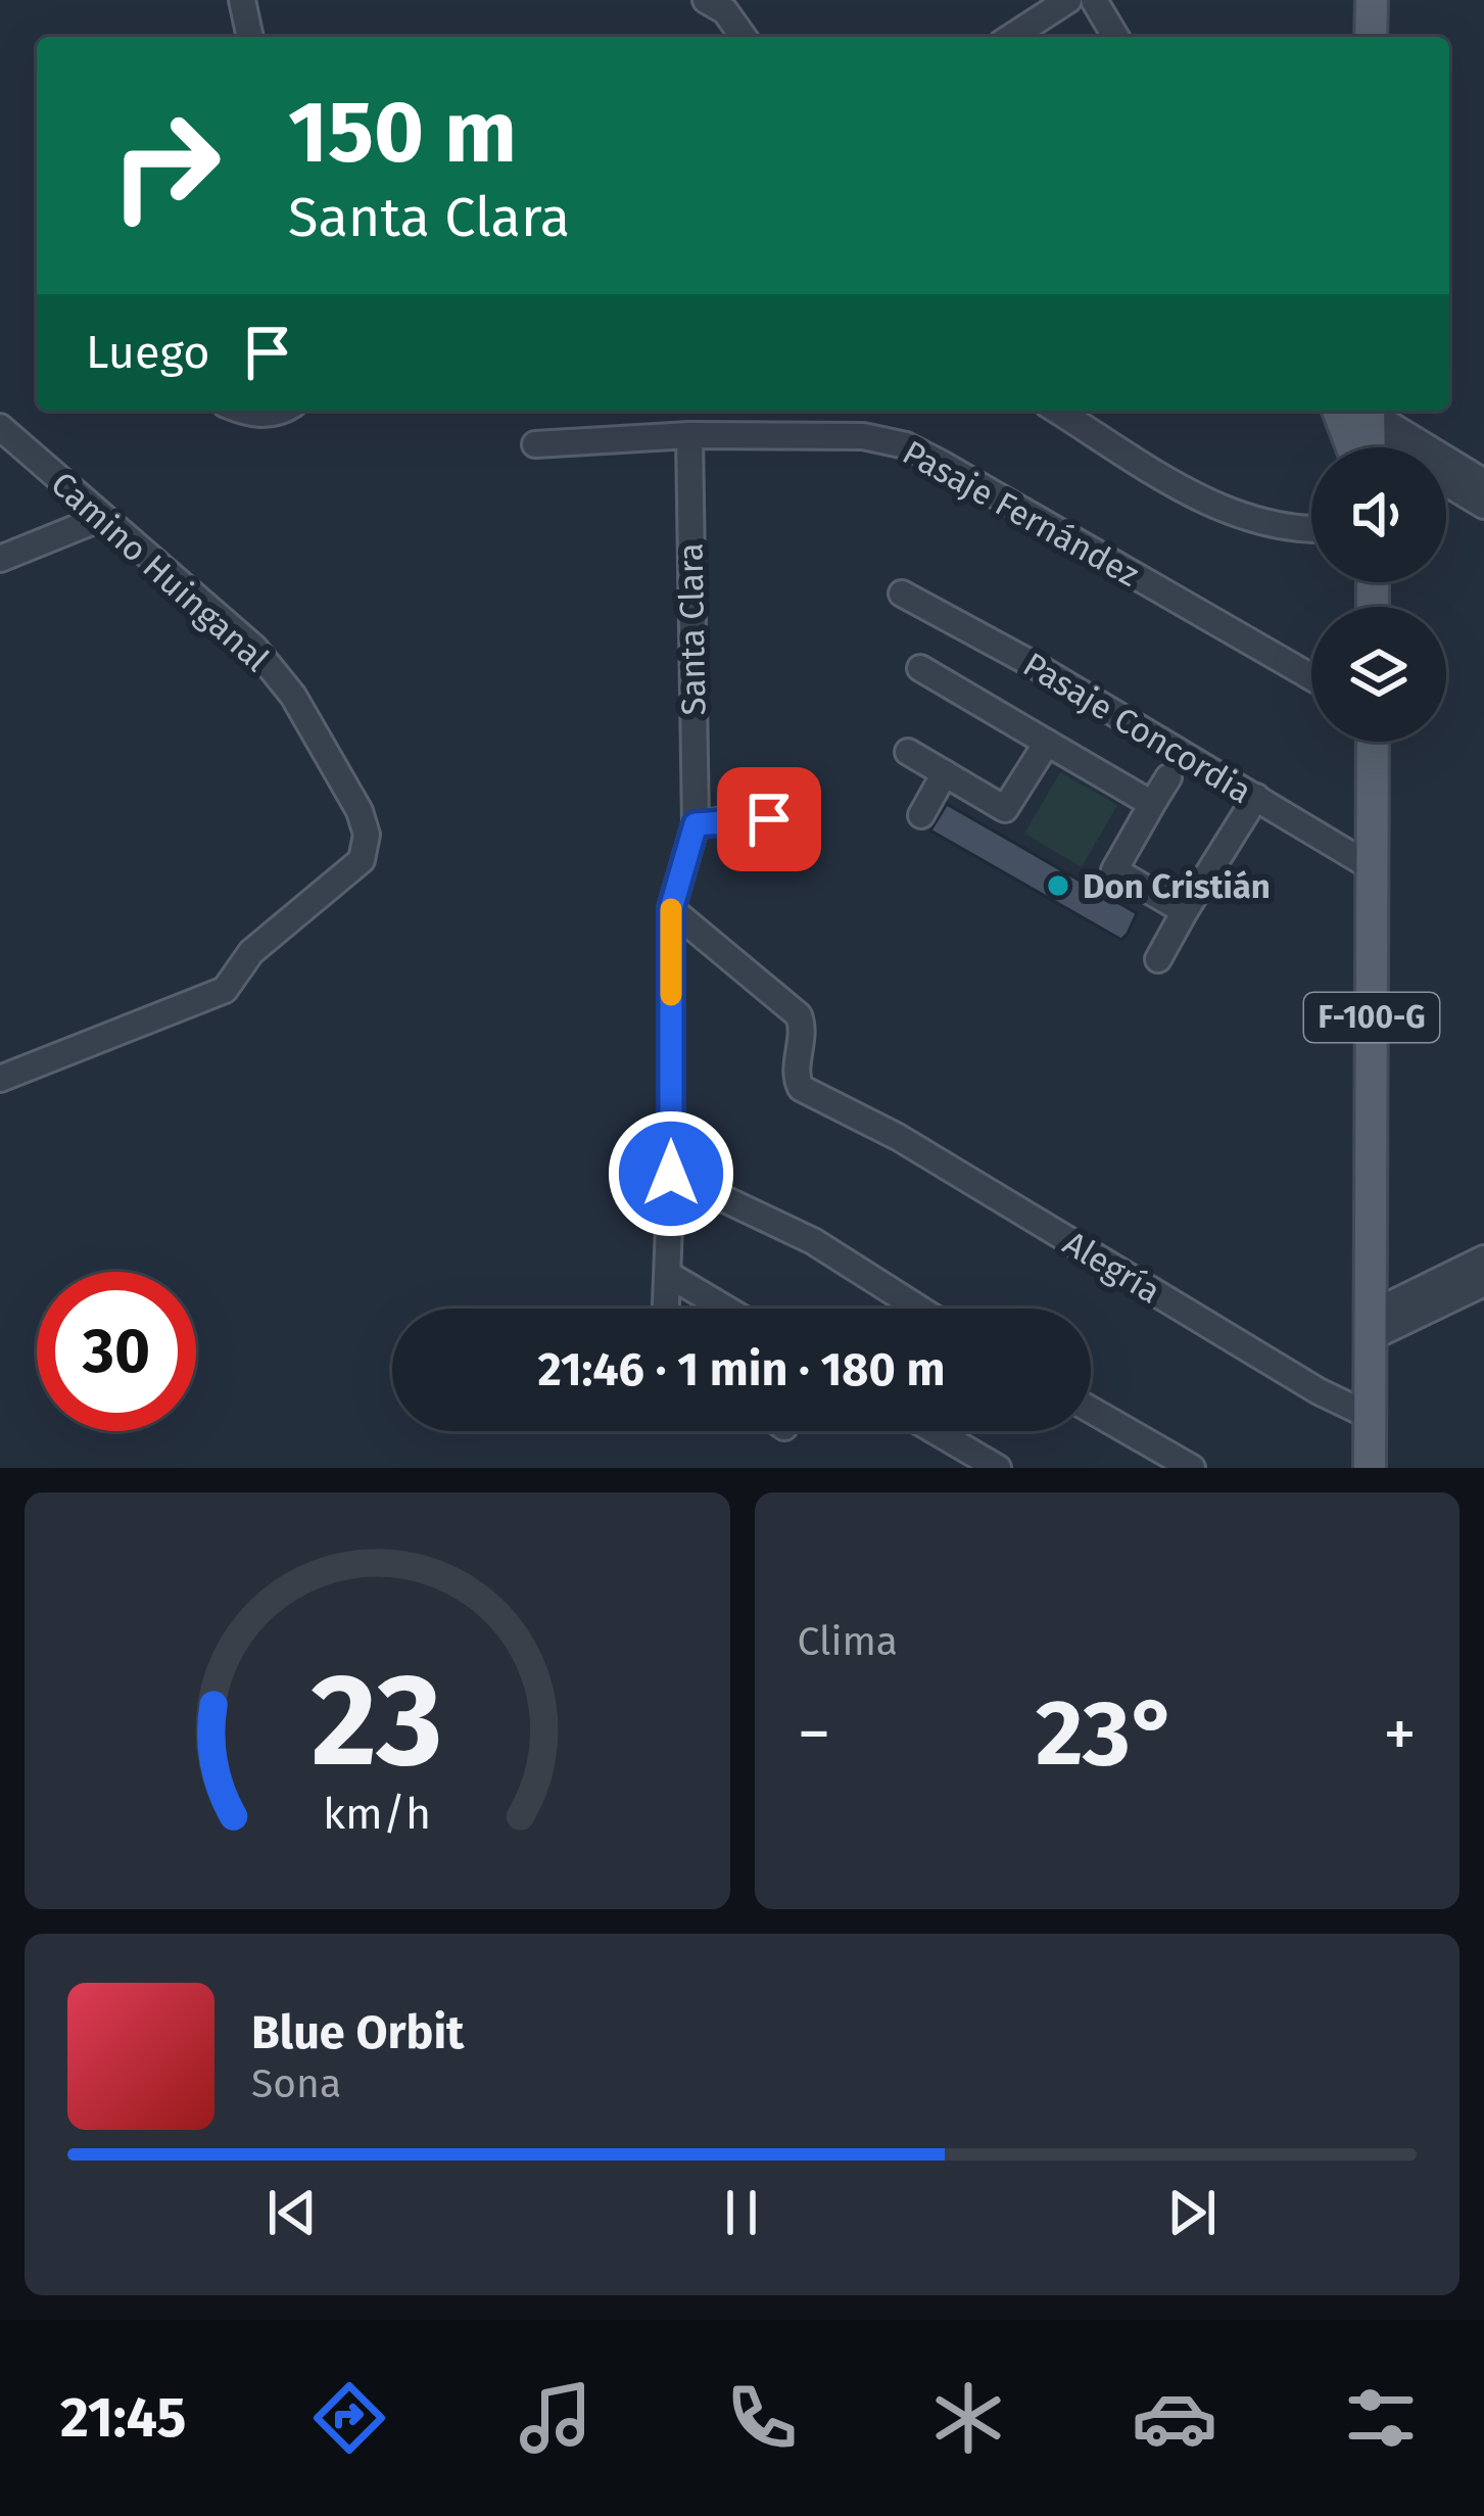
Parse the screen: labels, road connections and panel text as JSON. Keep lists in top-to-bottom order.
{
  "streets": {
    "main road": ["F-100-G"],
    "street": [
      "Pasaje Fernández",
      "Camino Huinganal",
      "Santa Clara",
      "Pasaje Concordia",
      "Alegría"
    ]
  },
  "crossings": [
    ["Pasaje Fernández", "Santa Clara"],
    ["Santa Clara", "Alegría"],
    ["Pasaje Concordia", "F-100-G"],
    ["F-100-G", "Alegría"]
  ],
  "places": ["Don Cristián"],
  "page": {
    "turn": ["150 m", "Santa Clara"],
    "then": "Luego",
    "limit": "30",
    "trip": "21:46 · 1 min · 180 m",
    "tile": "Clima",
    "heat": ["−", "23°", "+"],
    "song": ["Blue Orbit", "Sona"],
    "tabs": "21:45",
    "gauge": ["23", "km/h"]
  }
}
